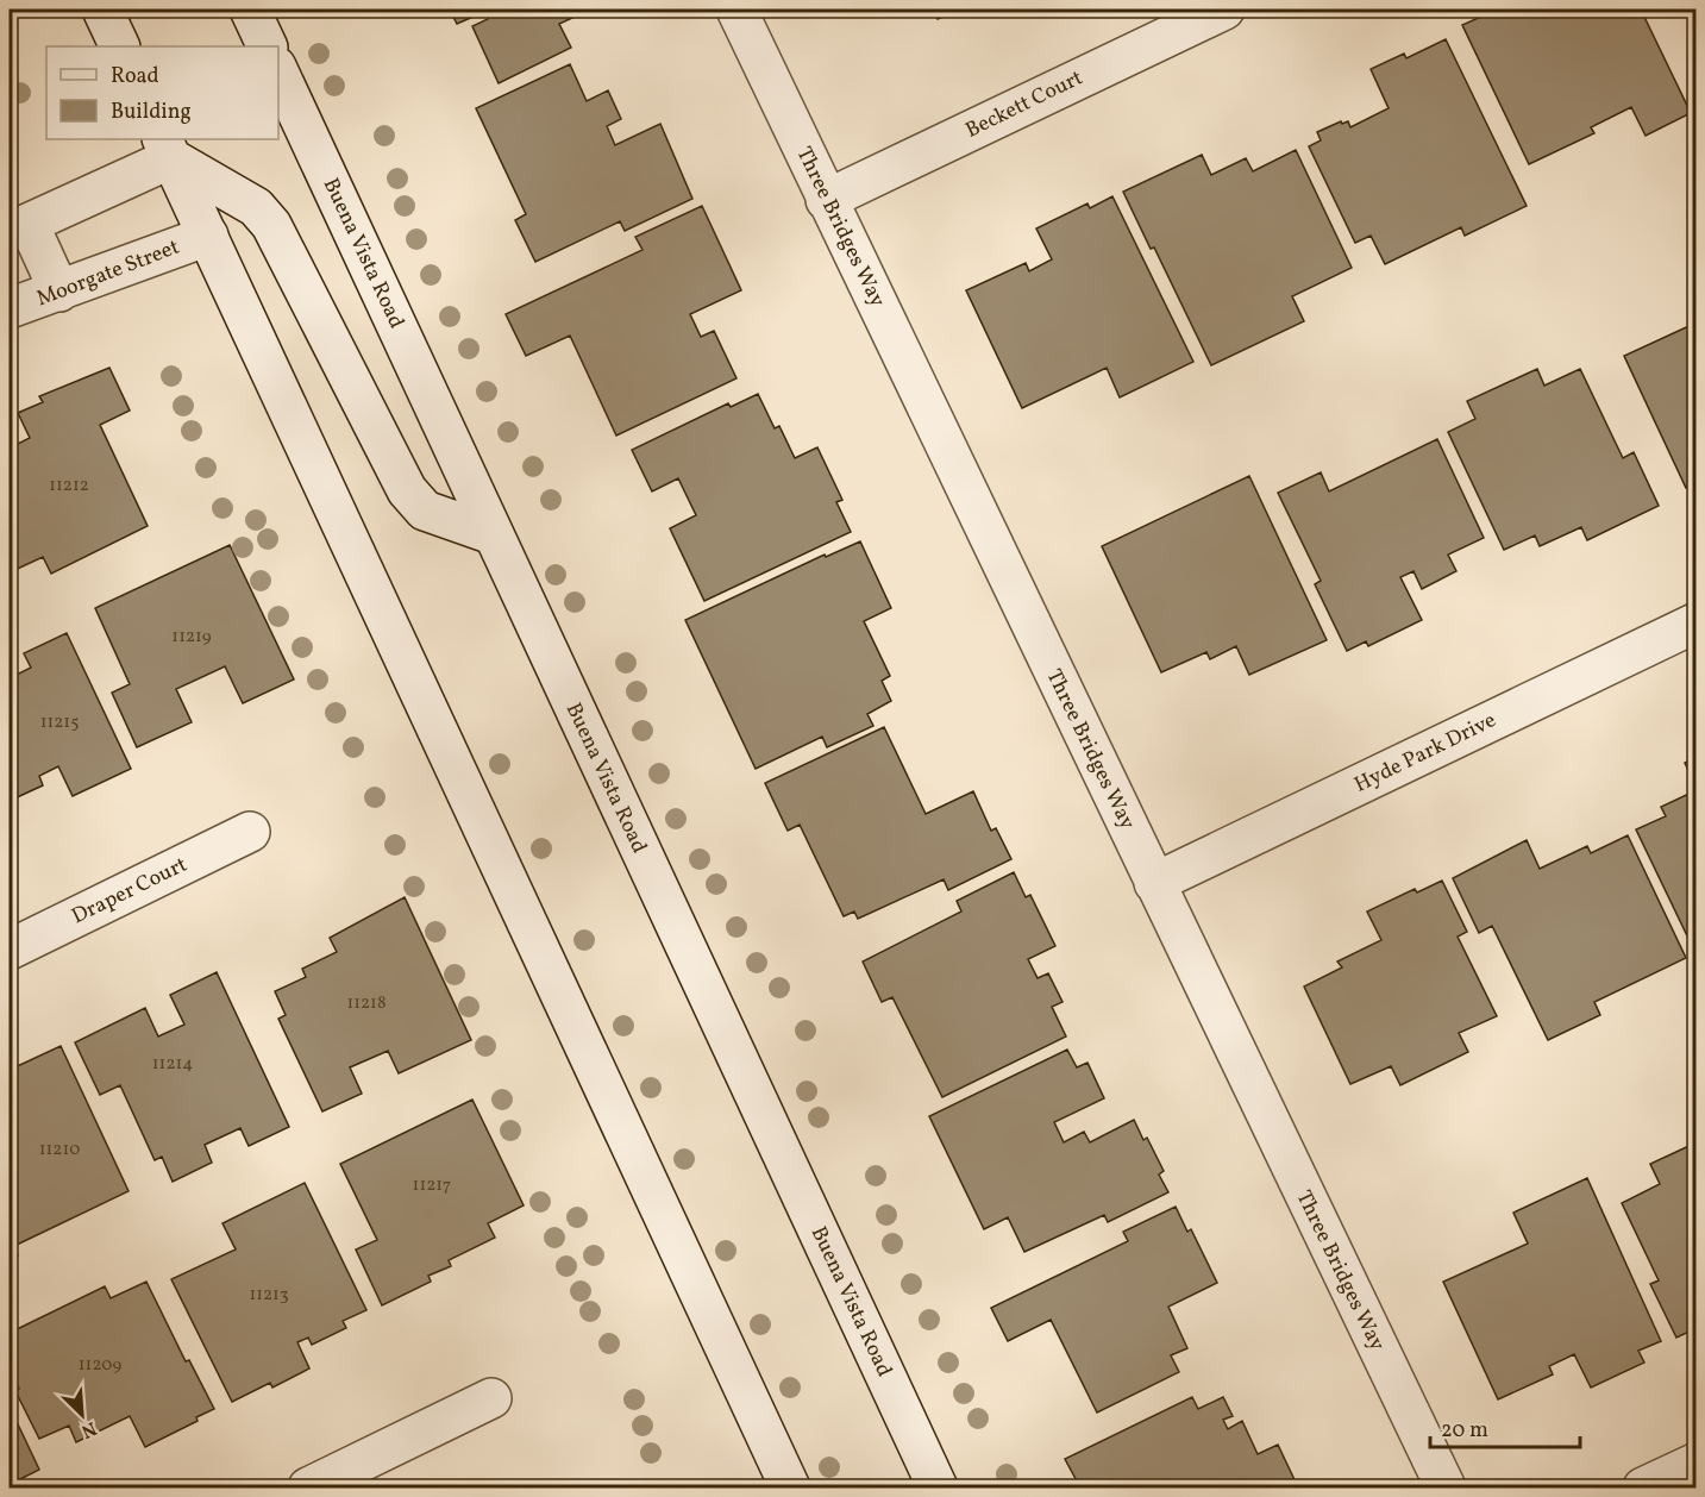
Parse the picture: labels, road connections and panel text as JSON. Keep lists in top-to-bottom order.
{
  "streets": {
    "street": [
      "Beckett Court",
      "Three Bridges Way",
      "Buena Vista Road",
      "Moorgate Street",
      "Hyde Park Drive",
      "Draper Court"
    ]
  },
  "crossings": [
    ["Beckett Court", "Three Bridges Way"],
    ["Three Bridges Way", "Hyde Park Drive"]
  ],
  "house_numbers": [
    "11212",
    "11219",
    "11215",
    "11218",
    "11214",
    "11210",
    "11217",
    "11213",
    "11209"
  ],
  "legend": ["Road", "Building"],
  "scale_bar": "20 m",
  "north": "bottom right"
}
